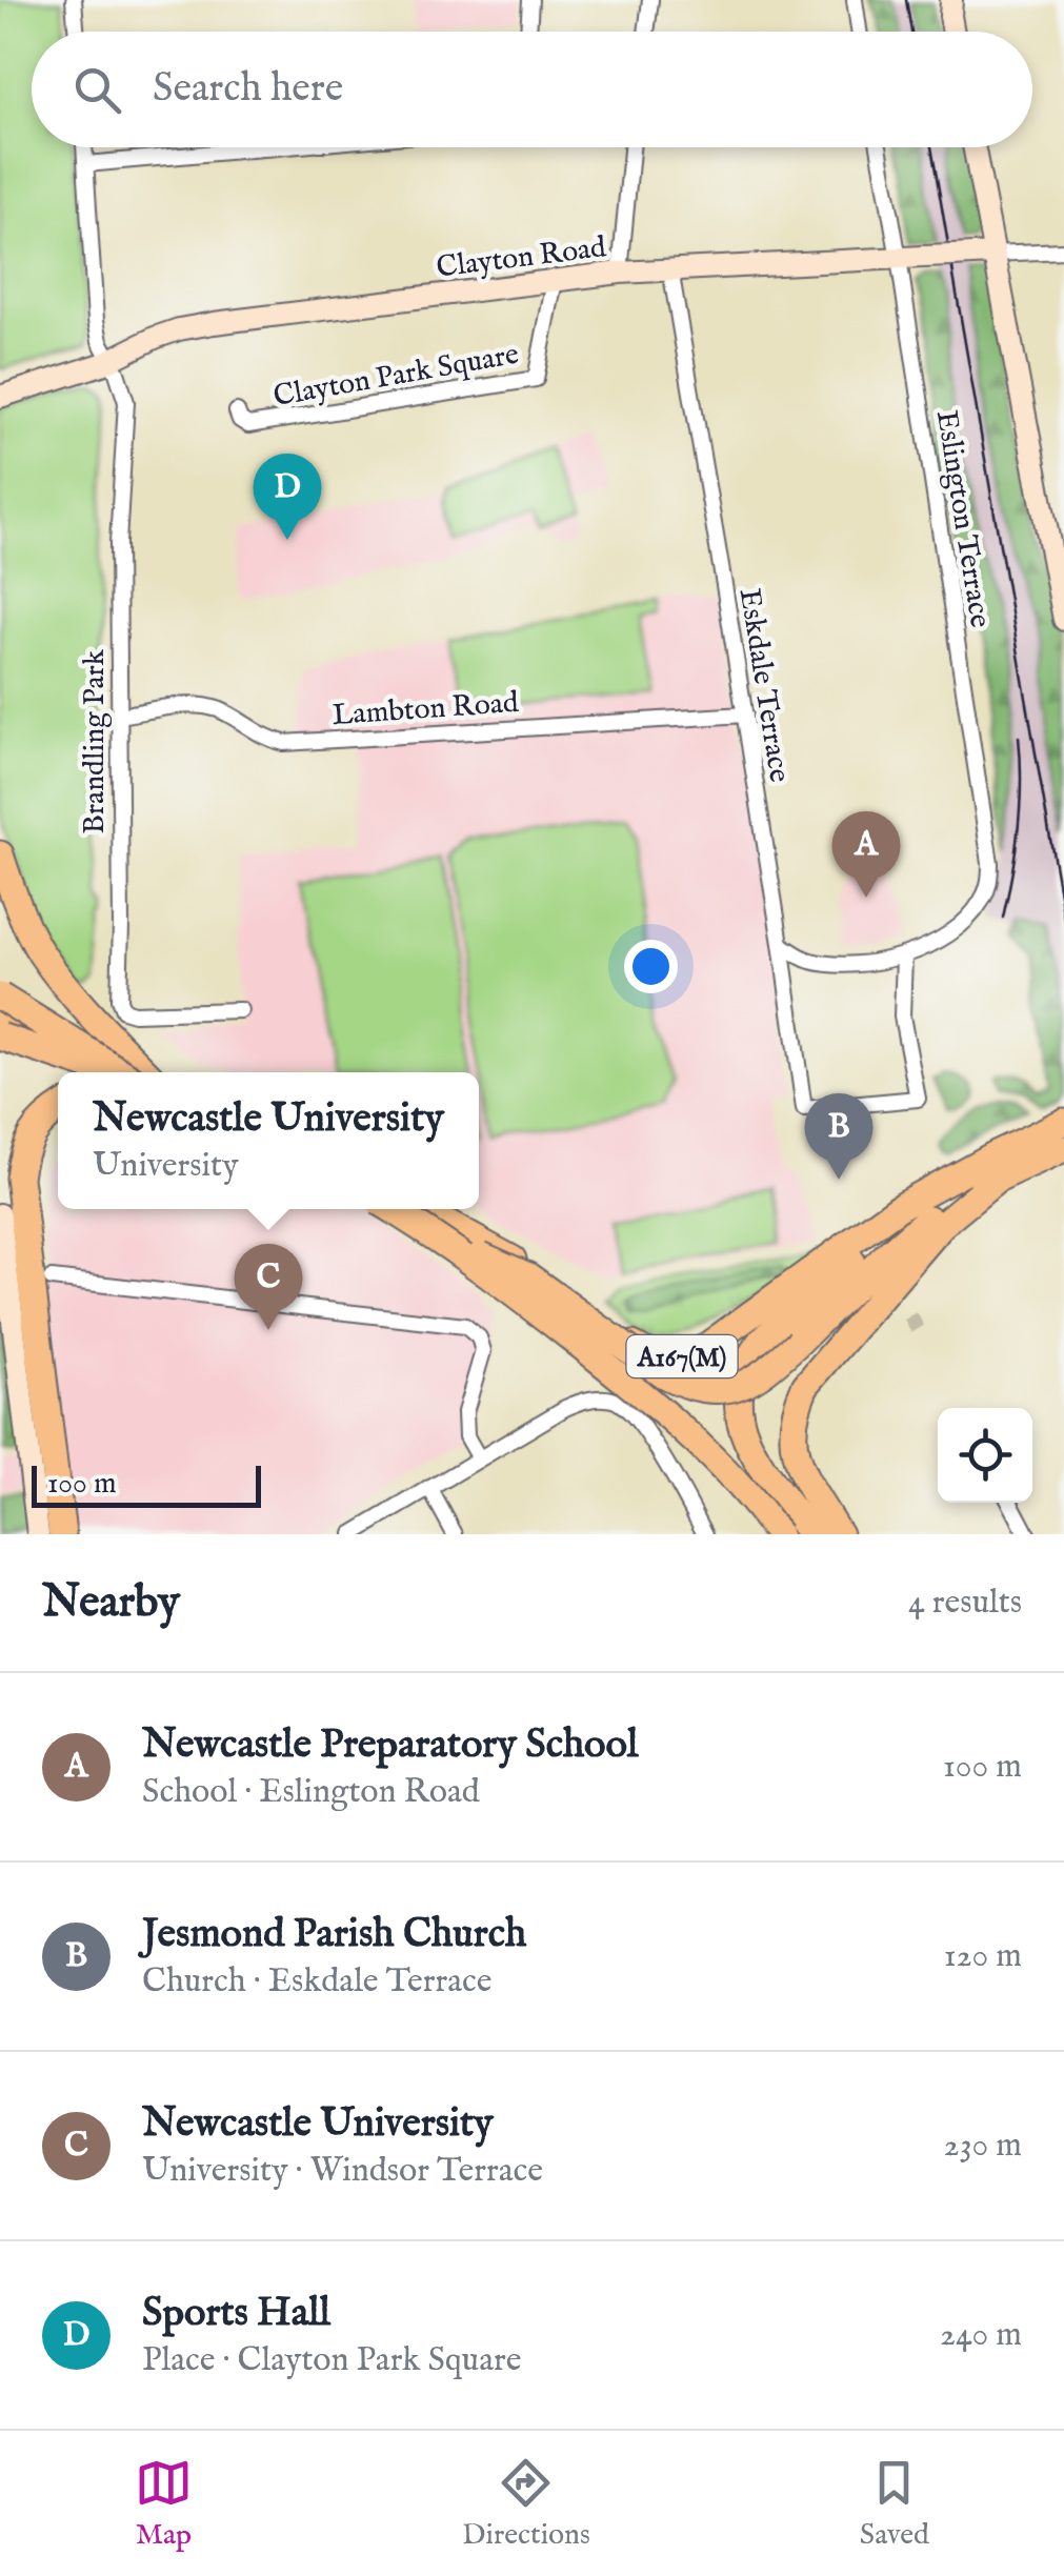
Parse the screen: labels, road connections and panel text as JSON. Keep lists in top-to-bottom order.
{
  "streets": {
    "highway": ["A167(M)"],
    "street": [
      "Clayton Road",
      "Clayton Park Square",
      "Eslington Terrace",
      "Eskdale Terrace",
      "Lambton Road",
      "Brandling Park"
    ]
  },
  "crossings": [
    ["Clayton Road", "Clayton Park Square"],
    ["Clayton Road", "Eslington Terrace"],
    ["Clayton Road", "Eskdale Terrace"],
    ["Clayton Road", "Brandling Park"],
    ["Eslington Terrace", "Eskdale Terrace"],
    ["Eskdale Terrace", "Lambton Road"],
    ["Lambton Road", "Brandling Park"]
  ],
  "scale_bar": "100 m",
  "page": {
    "search": "Search here",
    "pins": [
      "D",
      "A",
      "B",
      "C"
    ],
    "popup": ["Newcastle University", "University"],
    "scale": "100 m",
    "heading": ["Nearby", "4 results"],
    "list": [
      {
        "mark": "A",
        "name": "Newcastle Preparatory School",
        "note": "School · Eslington Road",
        "value": "100 m"
      },
      {
        "mark": "B",
        "name": "Jesmond Parish Church",
        "note": "Church · Eskdale Terrace",
        "value": "120 m"
      },
      {
        "mark": "C",
        "name": "Newcastle University",
        "note": "University · Windsor Terrace",
        "value": "230 m"
      },
      {
        "mark": "D",
        "name": "Sports Hall",
        "note": "Place · Clayton Park Square",
        "value": "240 m"
      }
    ],
    "nav": ["Map", "Directions", "Saved"]
  }
}
